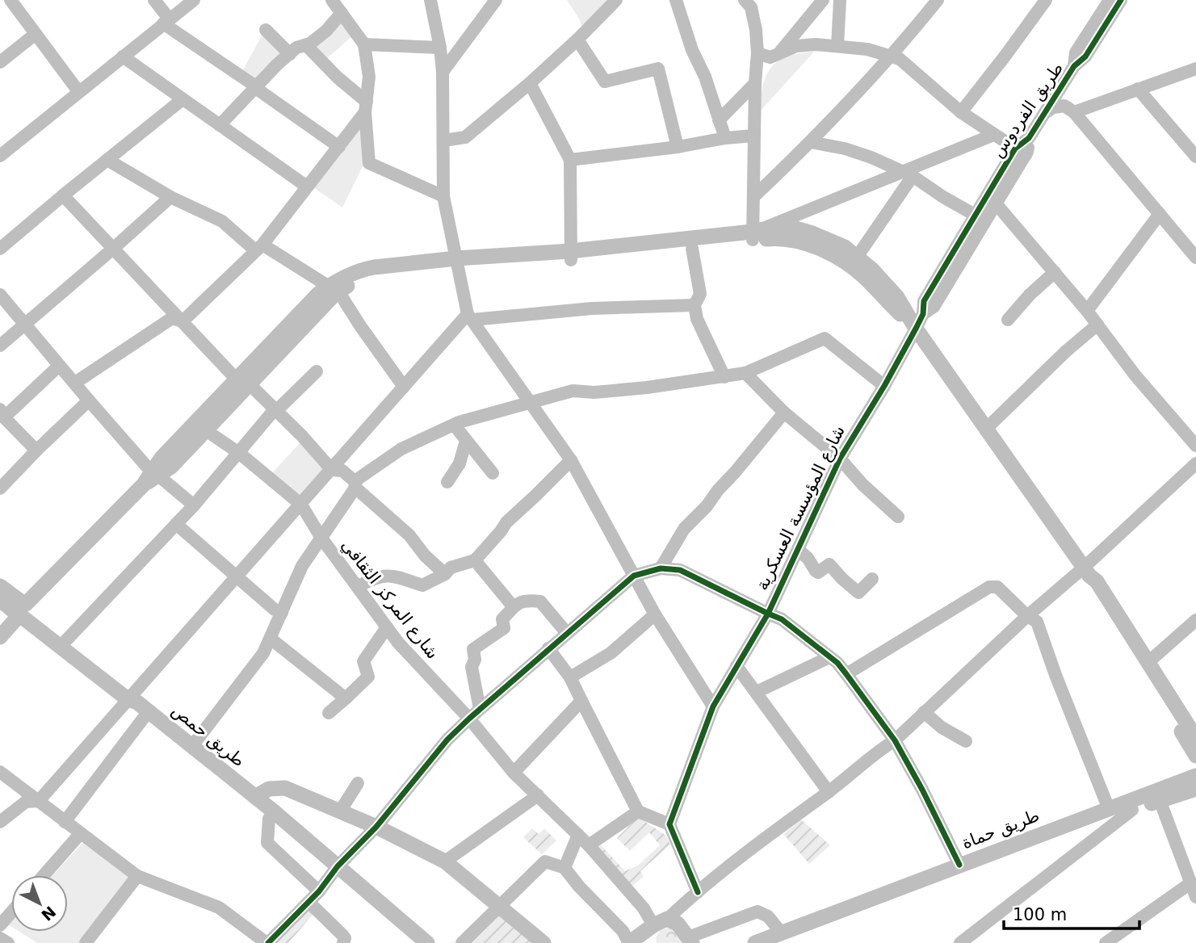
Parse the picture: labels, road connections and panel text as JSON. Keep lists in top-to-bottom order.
{
  "streets": {
    "main road": ["طريق حمص", "طريق حماة"],
    "street": ["طريق الفردوس", "شارع المؤسسة العسكرية", "شارع المركز الثقافي"]
  },
  "crossings": [
    ["طريق الفردوس", "شارع المؤسسة العسكرية"]
  ],
  "scale_bar": "100 m",
  "north": "bottom right"
}
